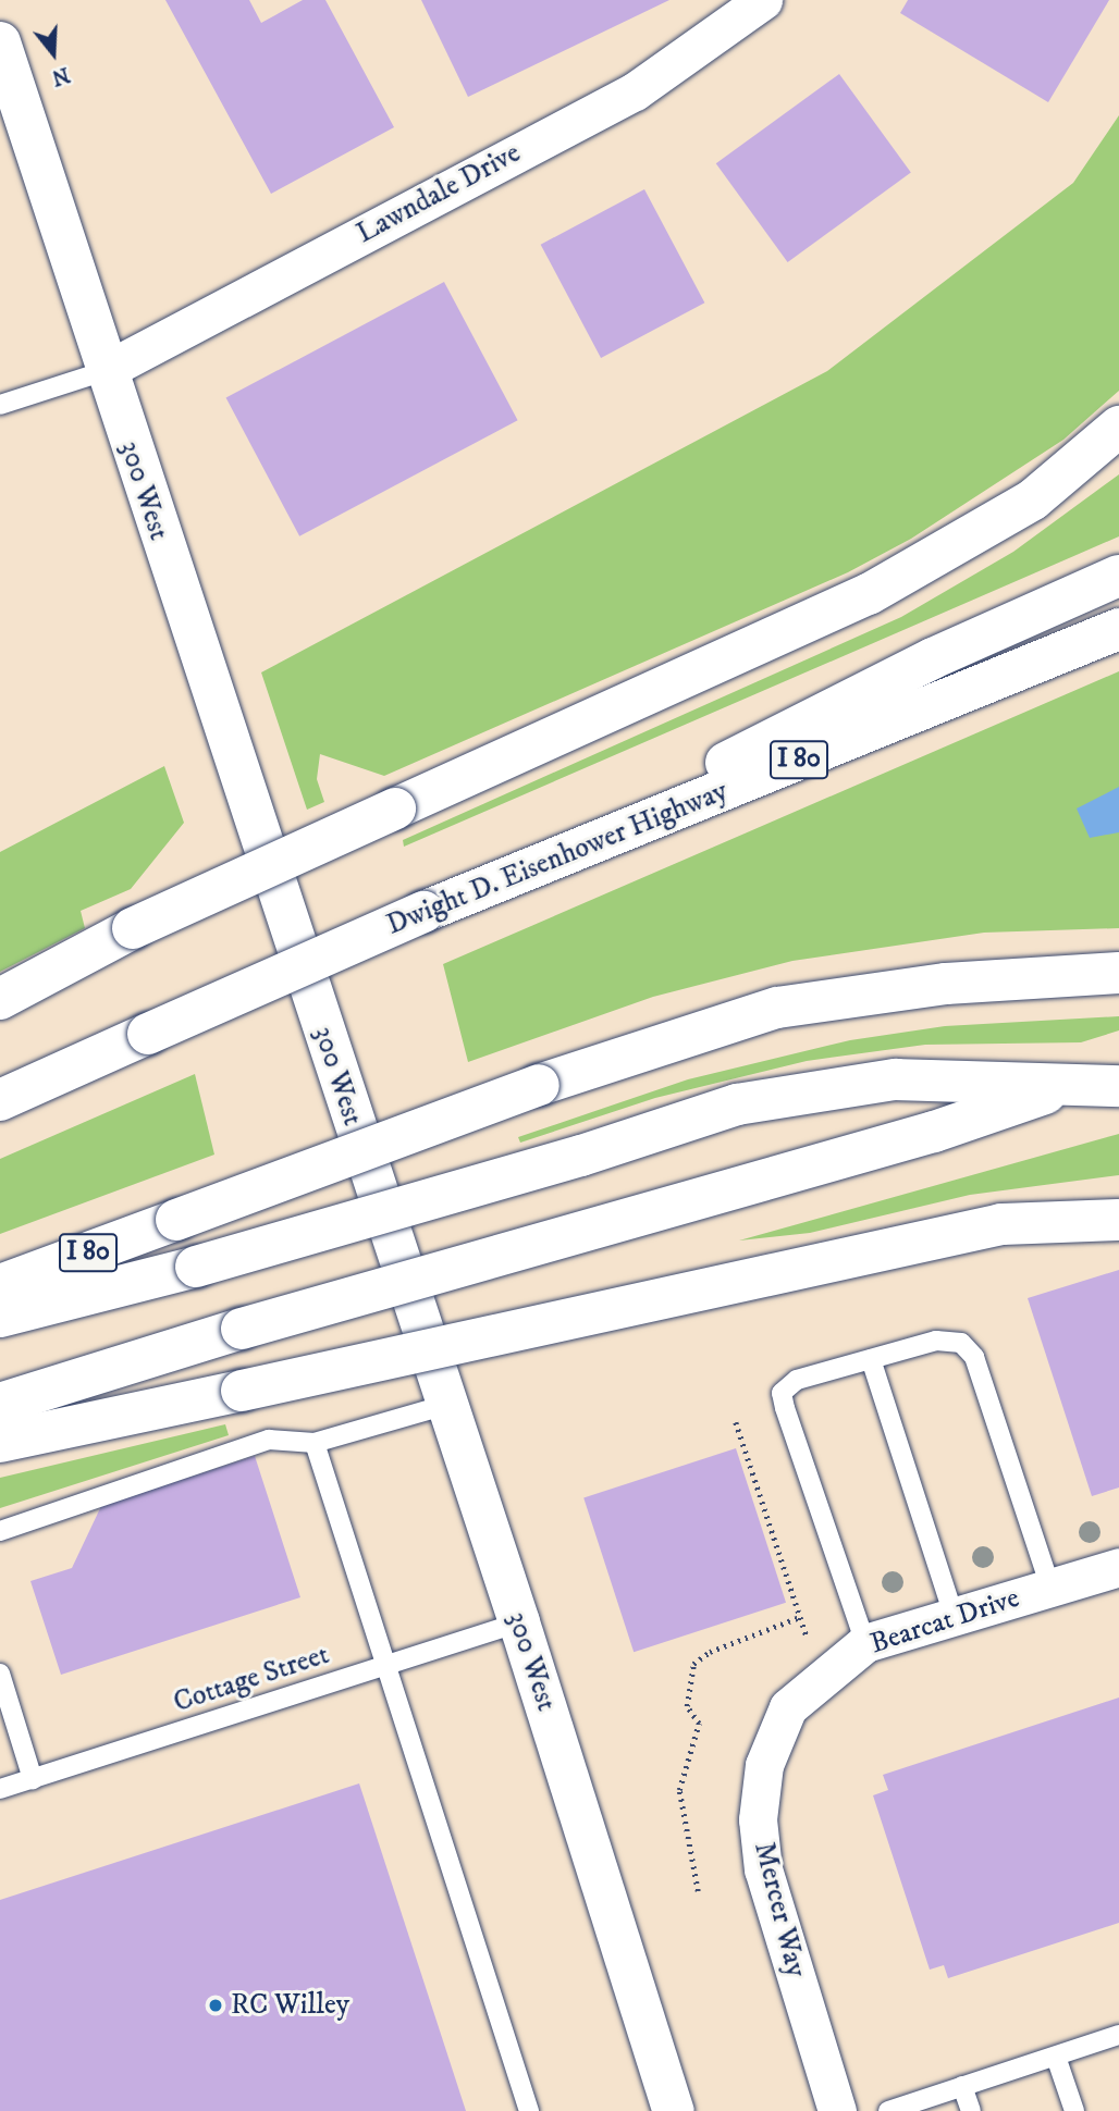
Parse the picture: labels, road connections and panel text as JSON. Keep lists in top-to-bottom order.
{
  "streets": {
    "main road": ["300 West", "I 80", "Dwight D. Eisenhower Highway"],
    "street": ["Lawndale Drive", "Bearcat Drive", "Mercer Way"],
    "lane": ["Cottage Street"]
  },
  "crossings": [
    ["Lawndale Drive", "300 West"],
    ["300 West", "Cottage Street"],
    ["Bearcat Drive", "Mercer Way"]
  ],
  "places": ["RC Willey"],
  "north": "bottom"
}
